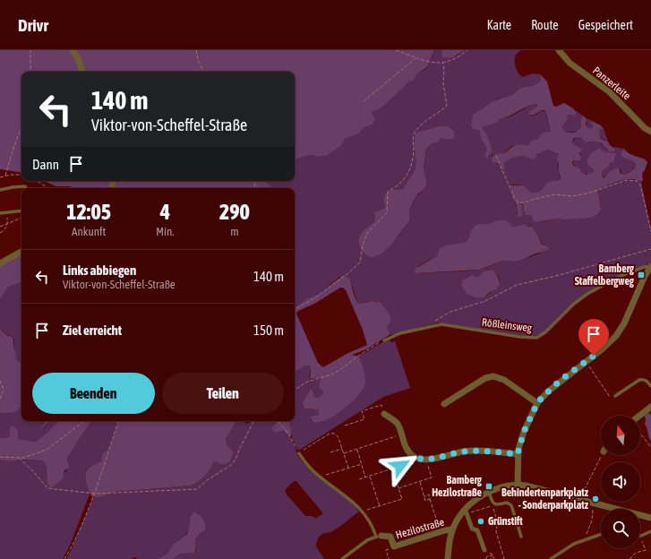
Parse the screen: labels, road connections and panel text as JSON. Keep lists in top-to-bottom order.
{
  "streets": {
    "street": ["Panzerleite", "Hezilostraße"],
    "lane": ["Rößleinsweg"]
  },
  "places": {
    "transit": ["Bamberg Staffelbergweg", "Bamberg Hezilostraße"],
    "other": ["Behindertenparkplatz - Sonderparkplatz", "Grünstift"]
  },
  "north": "top",
  "page": {
    "header": "Drivr",
    "nav": ["Karte", "Route", "Gespeichert"],
    "turn": ["140 m", "Viktor-von-Scheffel-Straße"],
    "then": "Dann",
    "eta": [
      "12:05",
      "Ankunft",
      "4",
      "Min.",
      "290",
      "m"
    ],
    "list": [
      {
        "name": "Links abbiegen",
        "note": "Viktor-von-Scheffel-Straße",
        "value": "140 m"
      },
      {
        "name": "Ziel erreicht",
        "value": "150 m"
      }
    ],
    "buttons": ["Beenden", "Teilen"]
  }
}
